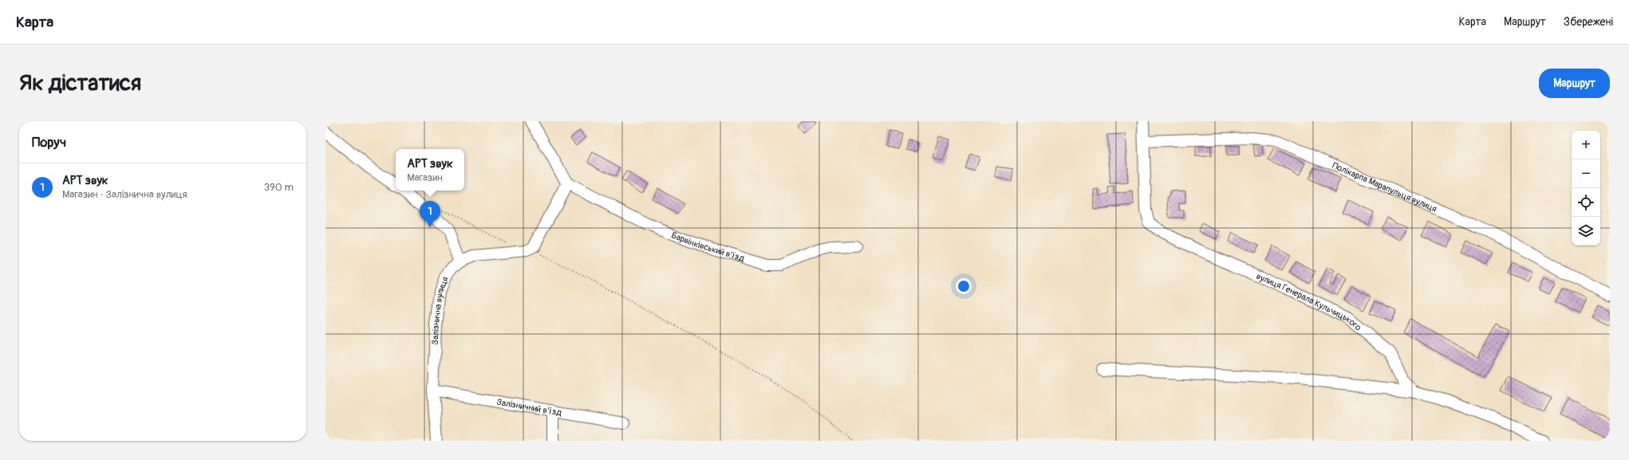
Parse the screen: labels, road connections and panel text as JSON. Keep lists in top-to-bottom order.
{
  "streets": {
    "street": [
      "Полікарпа Марапульця вулиця",
      "Барвінківський в’їзд",
      "вулиця Генерала Кульчицького",
      "Залізнична вулиця",
      "Залізничний в’їзд"
    ]
  },
  "crossings": [
    ["Полікарпа Марапульця вулиця", "вулиця Генерала Кульчицького"],
    ["Залізнична вулиця", "Залізничний в’їзд"]
  ],
  "page": {
    "header": "Карта",
    "nav": ["Карта", "Маршрут", "Збережені"],
    "buttons": "Маршрут",
    "title": "Як дістатися",
    "heading": "Поруч",
    "map_buttons": ["+", "−"],
    "popup": ["АРТ звук", "Магазин"],
    "list": [
      {
        "mark": "1",
        "name": "АРТ звук",
        "note": "Магазин · Залізнична вулиця",
        "value": "390 m"
      }
    ],
    "pins": "1"
  }
}
